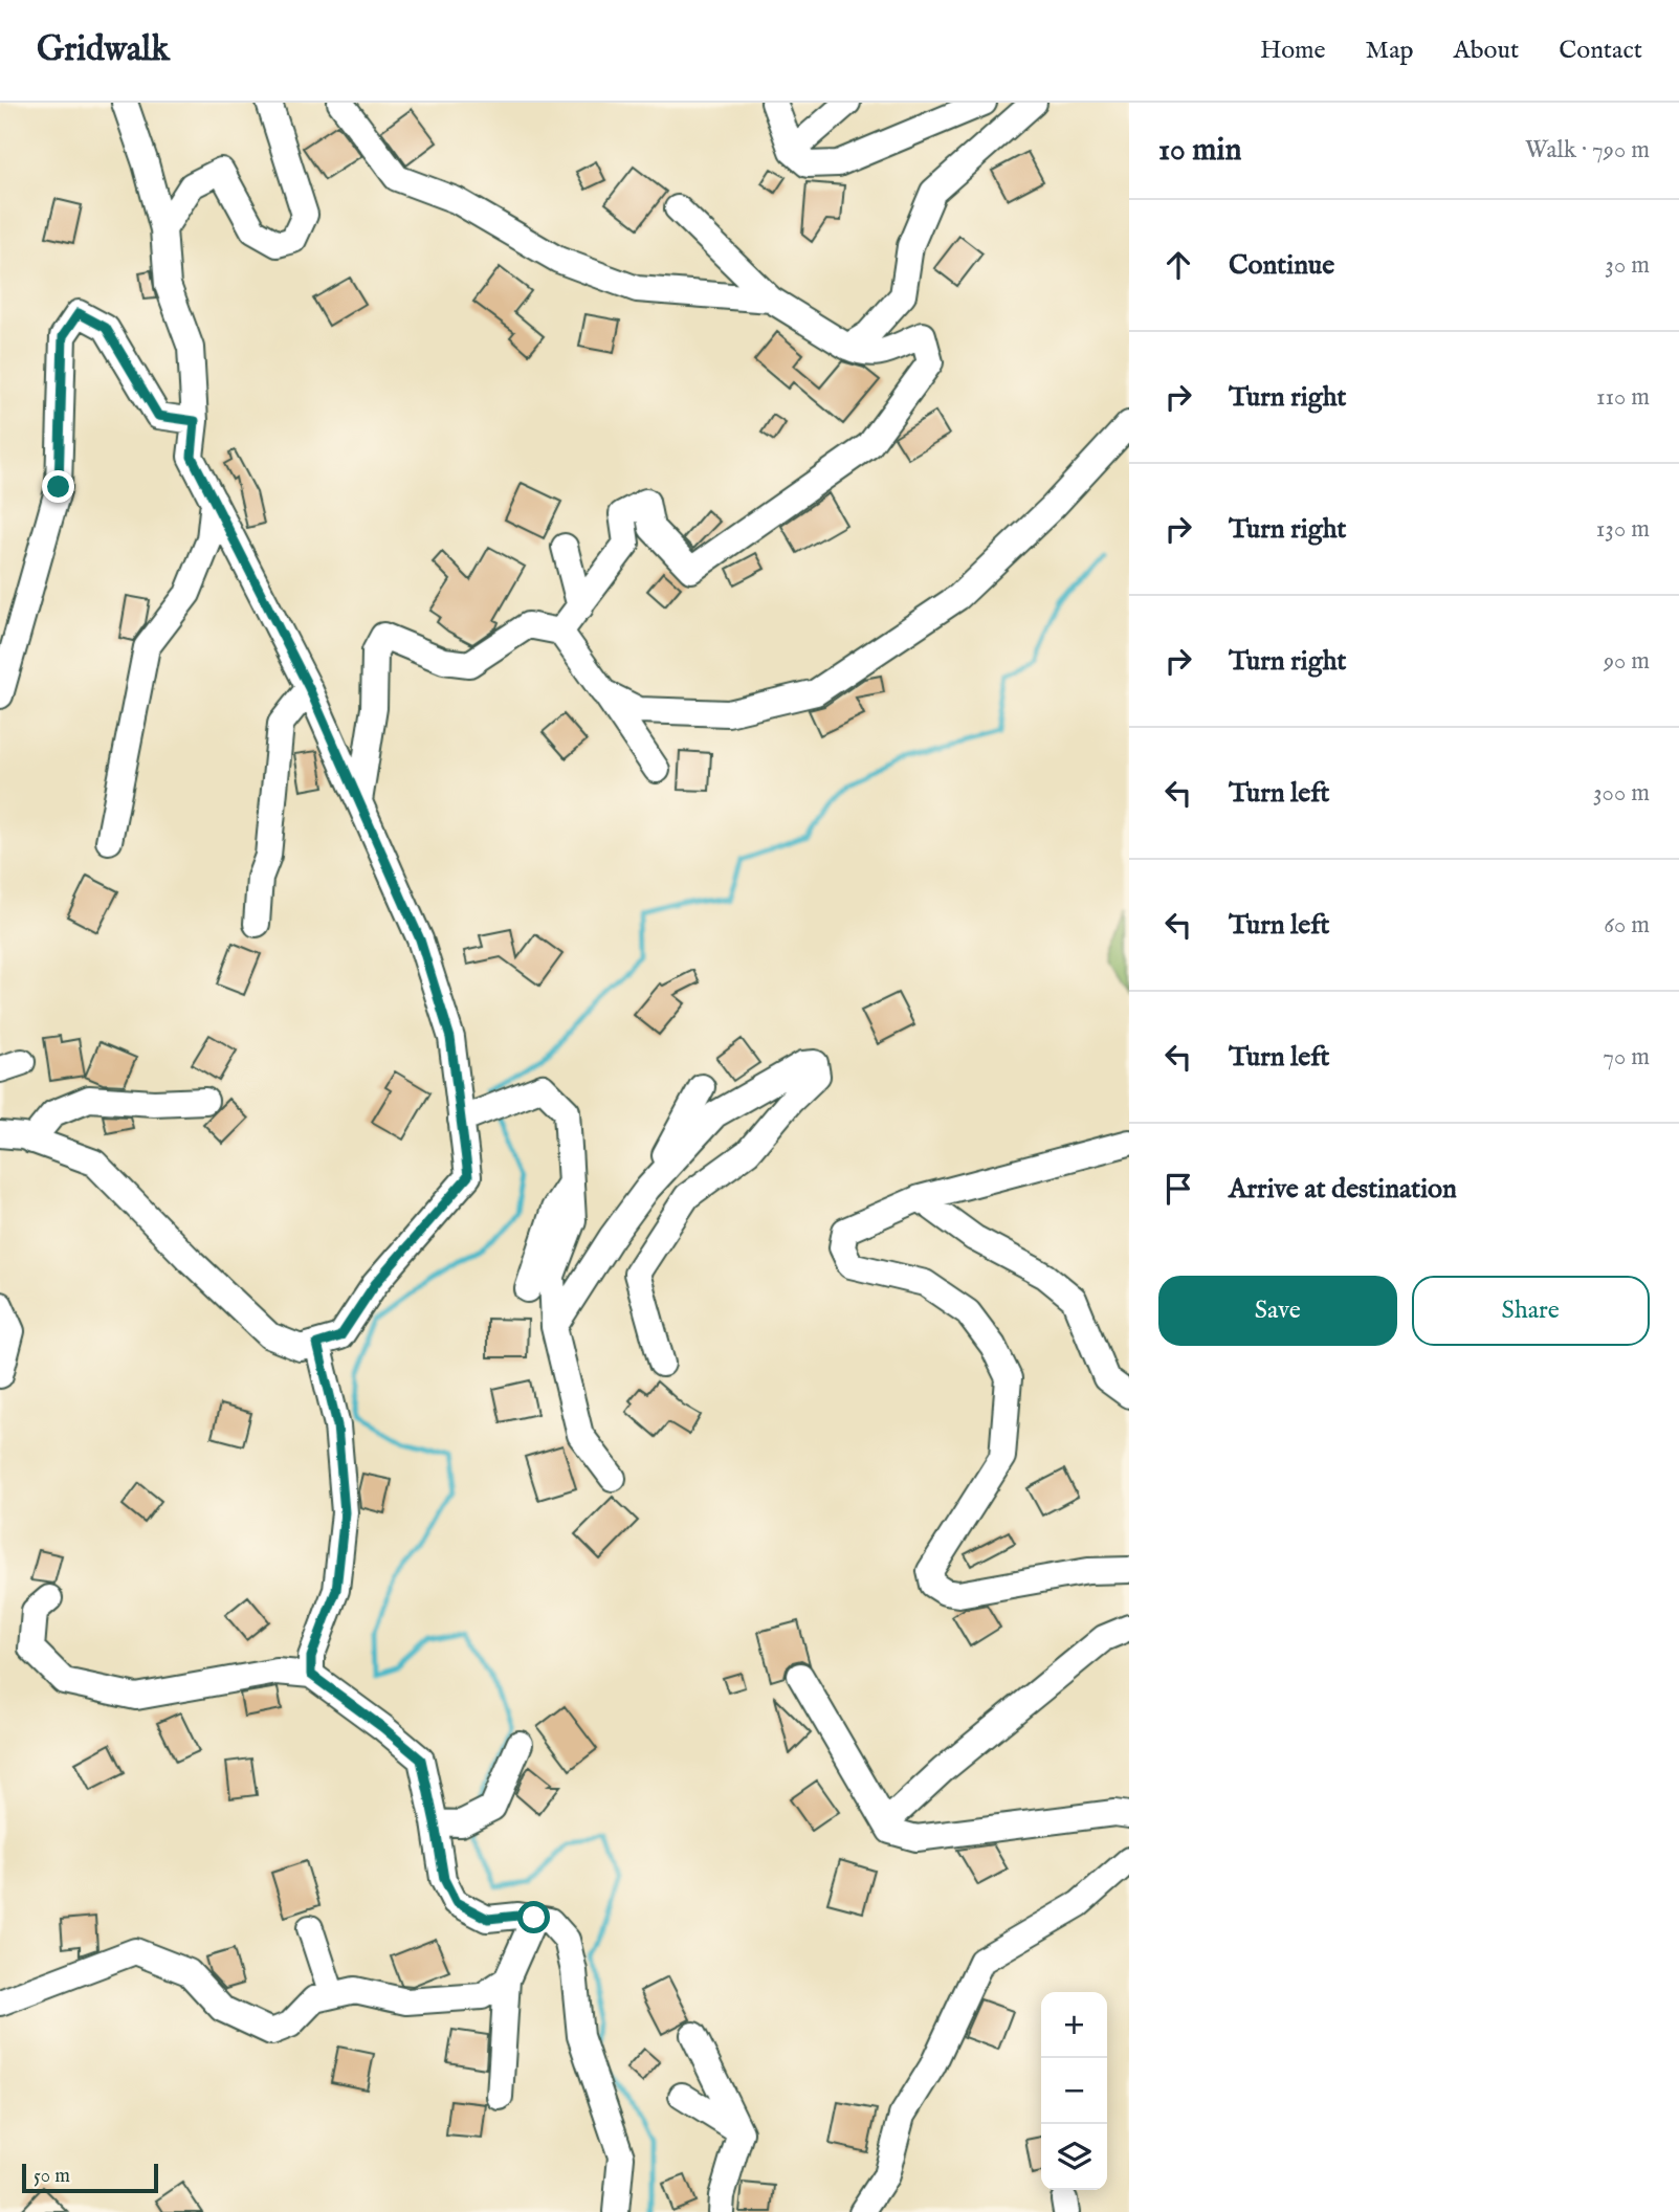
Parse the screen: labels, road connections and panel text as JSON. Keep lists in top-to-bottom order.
{
  "scale_bar": "50 m",
  "page": {
    "header": "Gridwalk",
    "nav": [
      "Home",
      "Map",
      "About",
      "Contact"
    ],
    "heading": ["10 min", "Walk · 790 m"],
    "list": [
      ["Continue", "30 m"],
      ["Turn right", "110 m"],
      ["Turn right", "130 m"],
      ["Turn right", "90 m"],
      ["Turn left", "300 m"],
      ["Turn left", "60 m"],
      ["Turn left", "70 m"],
      "Arrive at destination"
    ],
    "buttons": ["Save", "Share"],
    "map_buttons": ["+", "−"],
    "scale": "50 m"
  }
}
